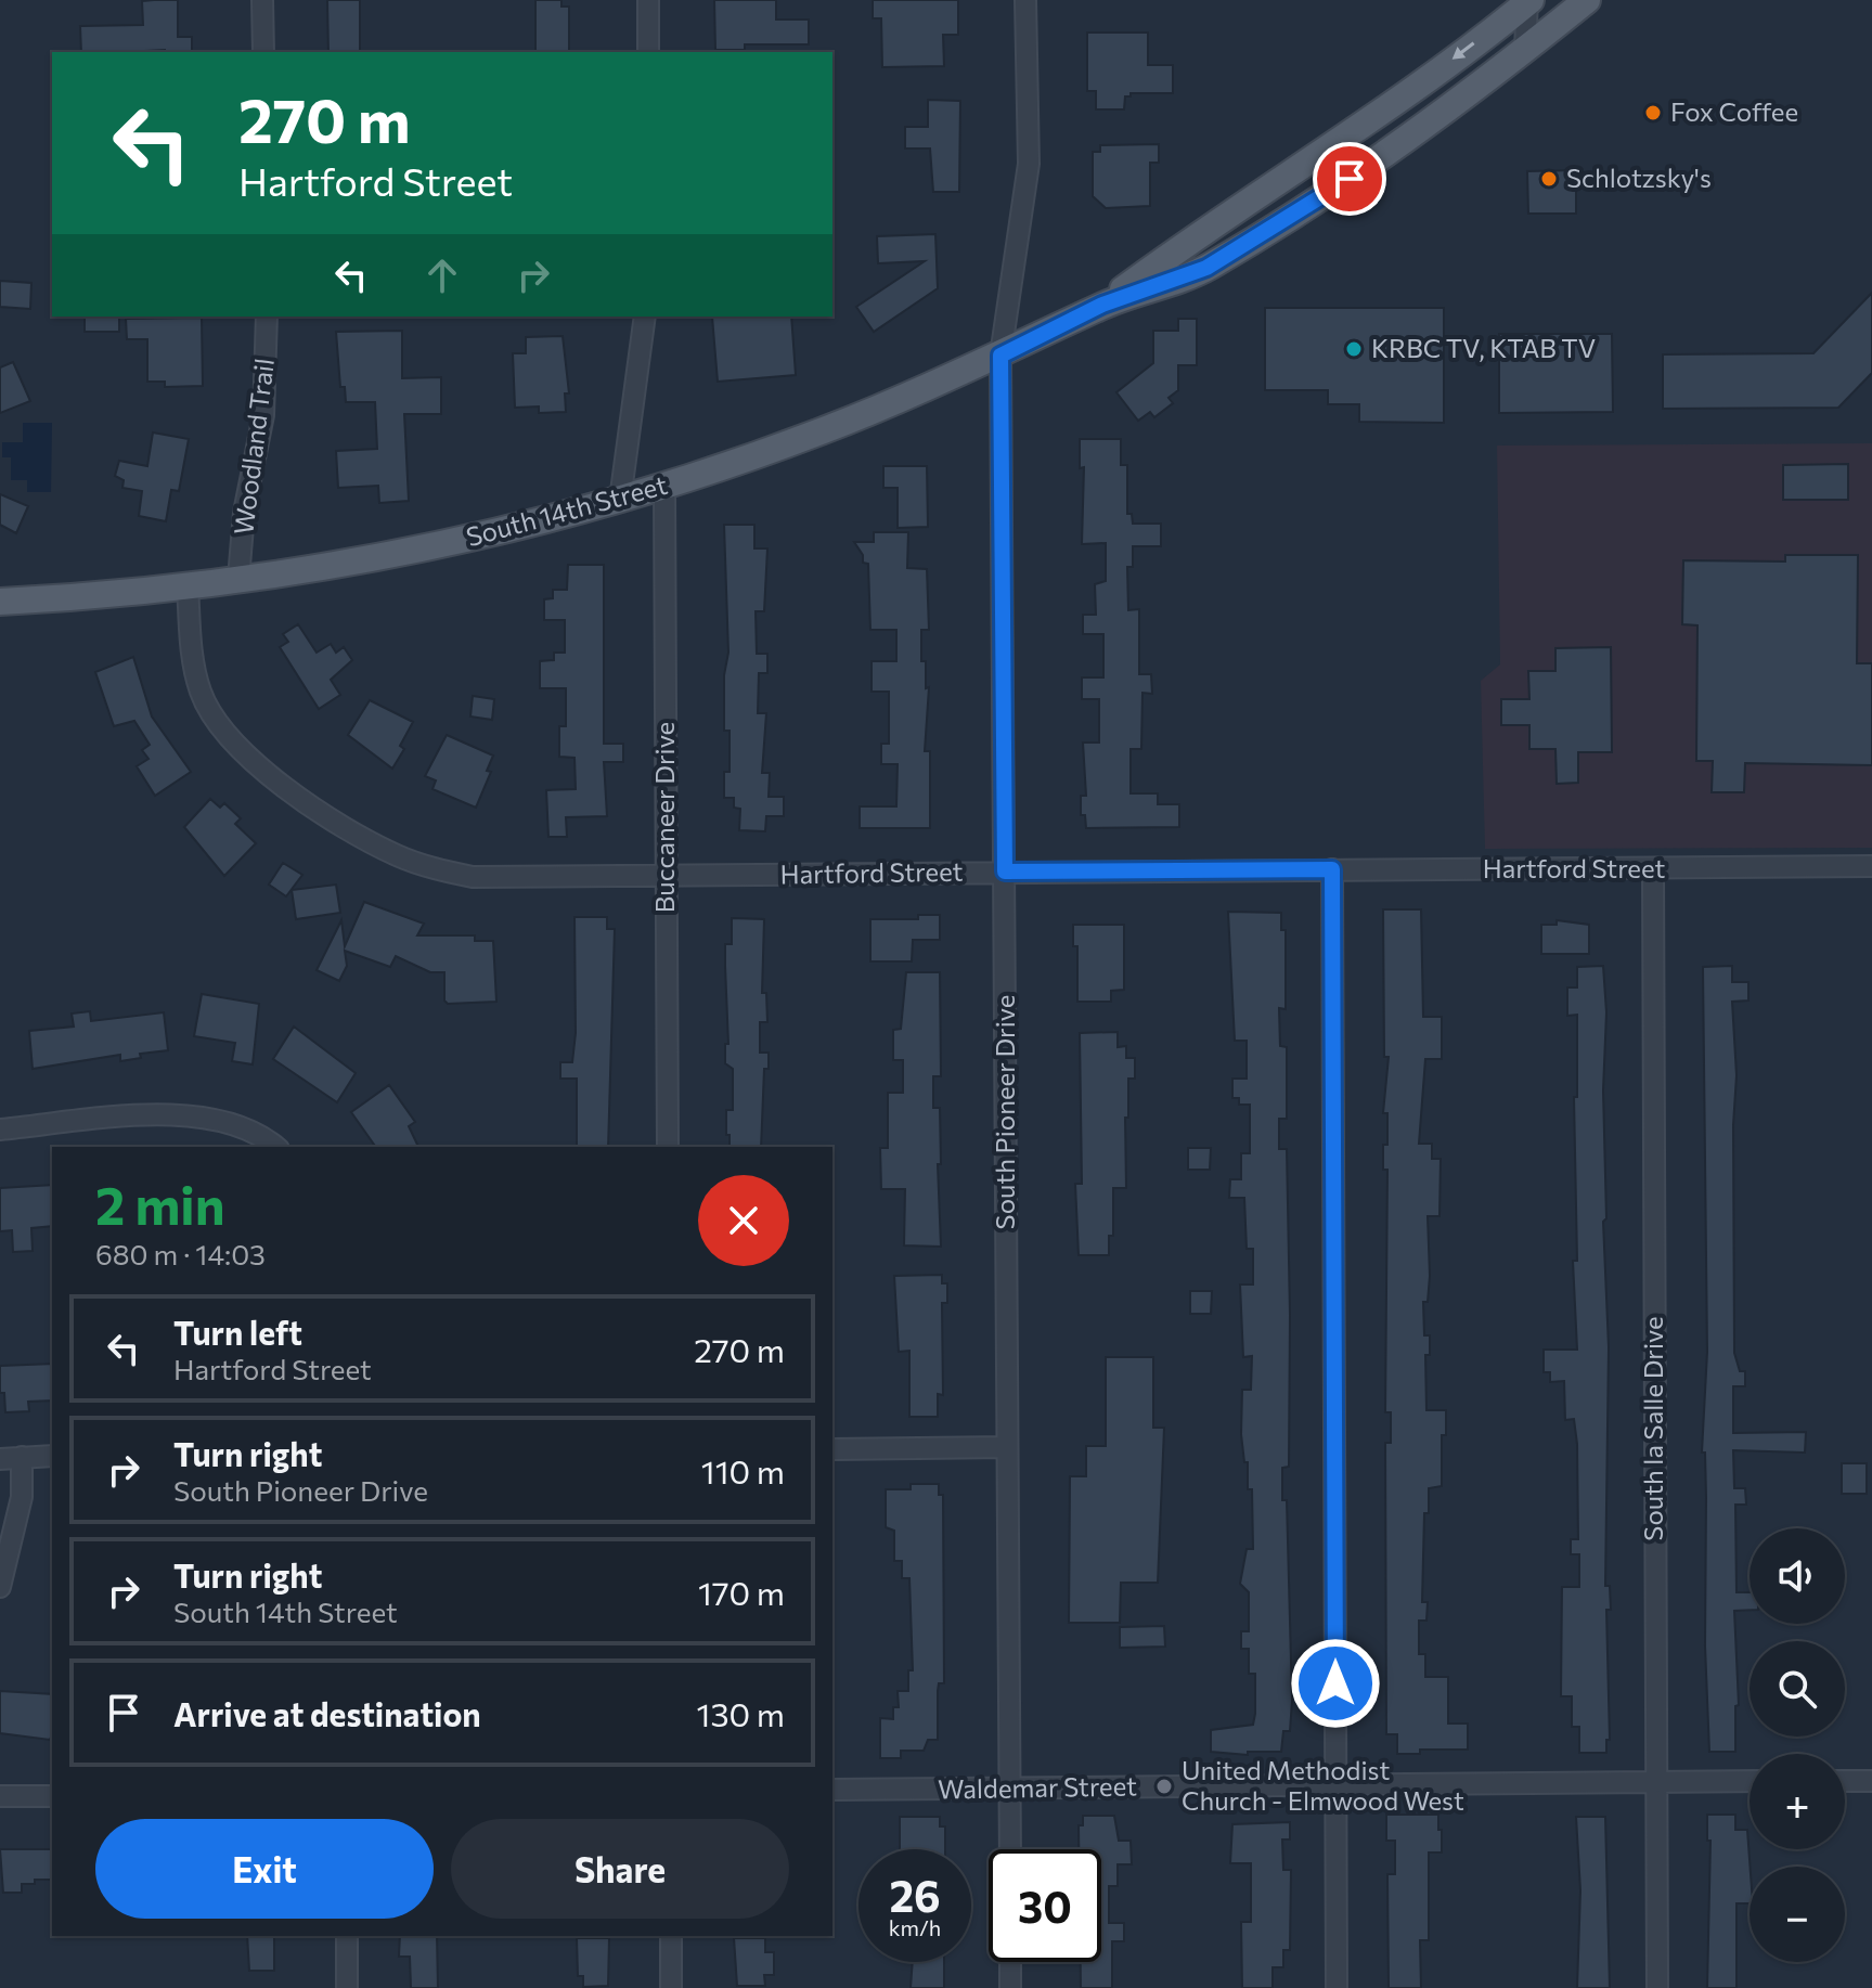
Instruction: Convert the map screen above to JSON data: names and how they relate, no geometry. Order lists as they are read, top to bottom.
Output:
{
  "streets": {
    "main road": ["South 14th Street"],
    "street": [
      "Woodland Trail",
      "Buccaneer Drive",
      "Hartford Street",
      "South Pioneer Drive",
      "South la Salle Drive",
      "Waldemar Street"
    ]
  },
  "crossings": [
    ["Woodland Trail", "South 14th Street"],
    ["South 14th Street", "Buccaneer Drive"],
    ["South 14th Street", "Hartford Street"],
    ["South 14th Street", "South Pioneer Drive"],
    ["Buccaneer Drive", "Hartford Street"],
    ["Hartford Street", "South Pioneer Drive"],
    ["Hartford Street", "South la Salle Drive"],
    ["South Pioneer Drive", "Waldemar Street"],
    ["South la Salle Drive", "Waldemar Street"]
  ],
  "places": [
    "Fox Coffee",
    "Schlotzsky's",
    "KRBC TV, KTAB TV",
    "United Methodist Church - Elmwood West"
  ],
  "page": {
    "turn": ["270 m", "Hartford Street"],
    "heading": ["2 min", "680 m · 14:03"],
    "list": [
      {
        "name": "Turn left",
        "note": "Hartford Street",
        "value": "270 m"
      },
      {
        "name": "Turn right",
        "note": "South Pioneer Drive",
        "value": "110 m"
      },
      {
        "name": "Turn right",
        "note": "South 14th Street",
        "value": "170 m"
      },
      {
        "name": "Arrive at destination",
        "value": "130 m"
      }
    ],
    "map_buttons": ["+", "−"],
    "buttons": ["Exit", "Share"],
    "speed": "26 km/h",
    "limit": "30"
  }
}
